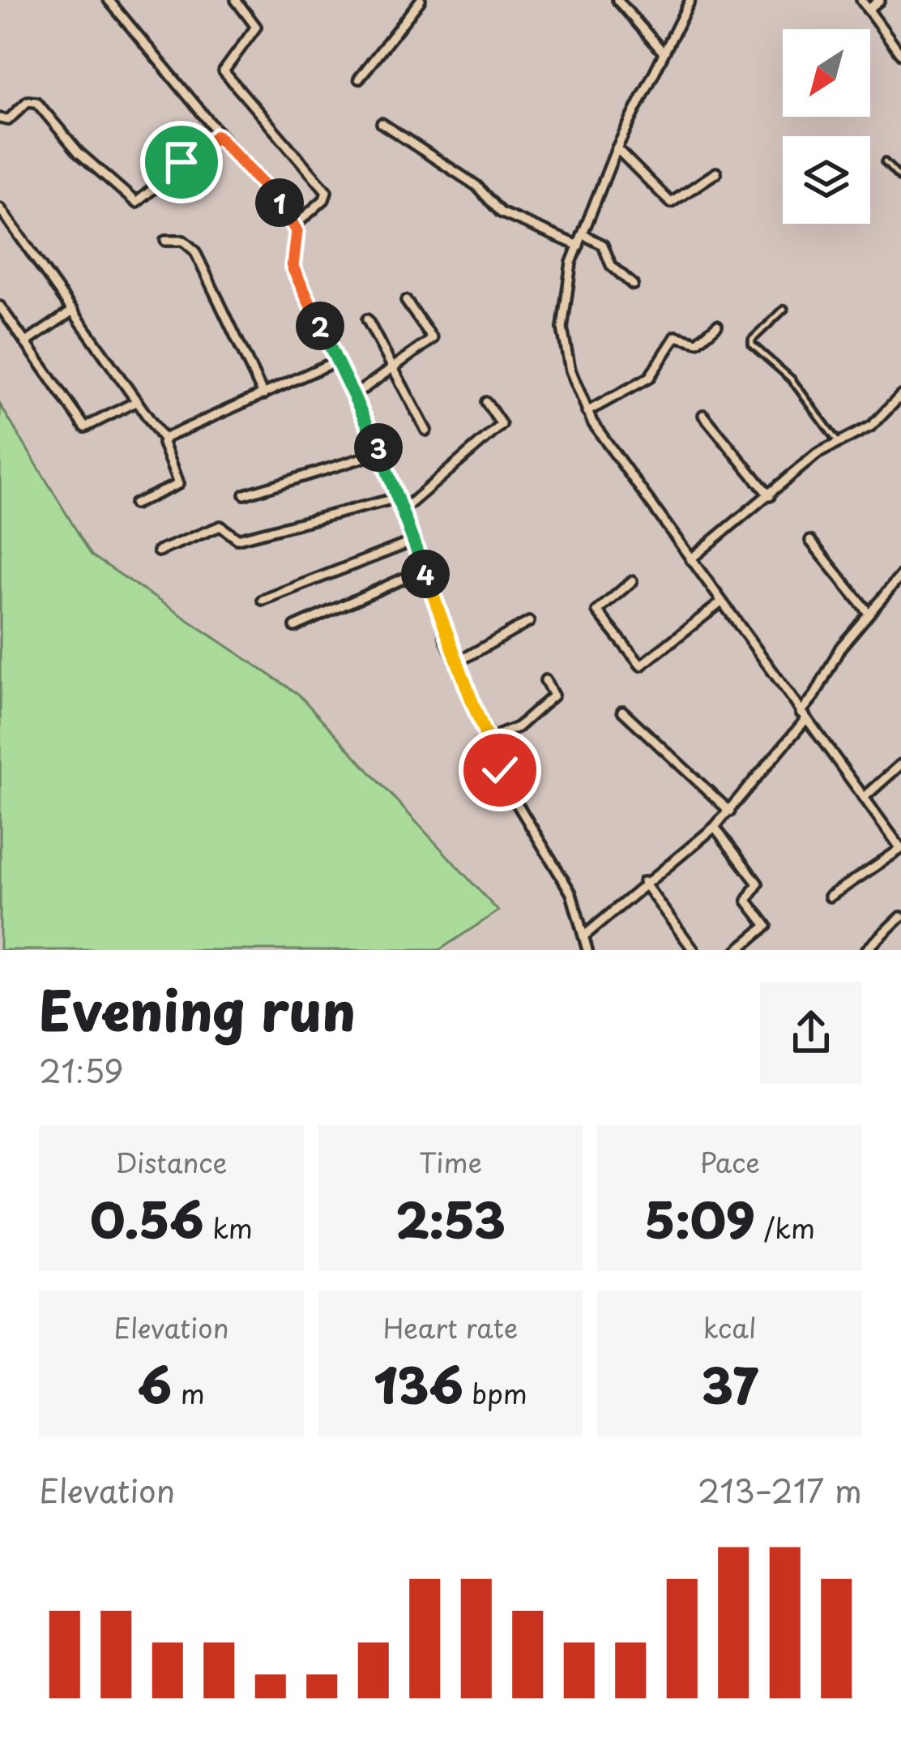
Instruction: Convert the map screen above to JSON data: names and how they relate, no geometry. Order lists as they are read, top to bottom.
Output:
{
  "north": "bottom left",
  "page": {
    "pins": [
      "1",
      "2",
      "3",
      "4"
    ],
    "heading": ["Evening run", "21:59"],
    "stats": [
      ["Distance", "0.56 km"],
      ["Time", "2:53"],
      ["Pace", "5:09 /km"],
      ["Elevation", "6 m"],
      ["Heart rate", "136 bpm"],
      ["kcal", "37"]
    ],
    "chart": ["Elevation", "213–217 m"]
  }
}
